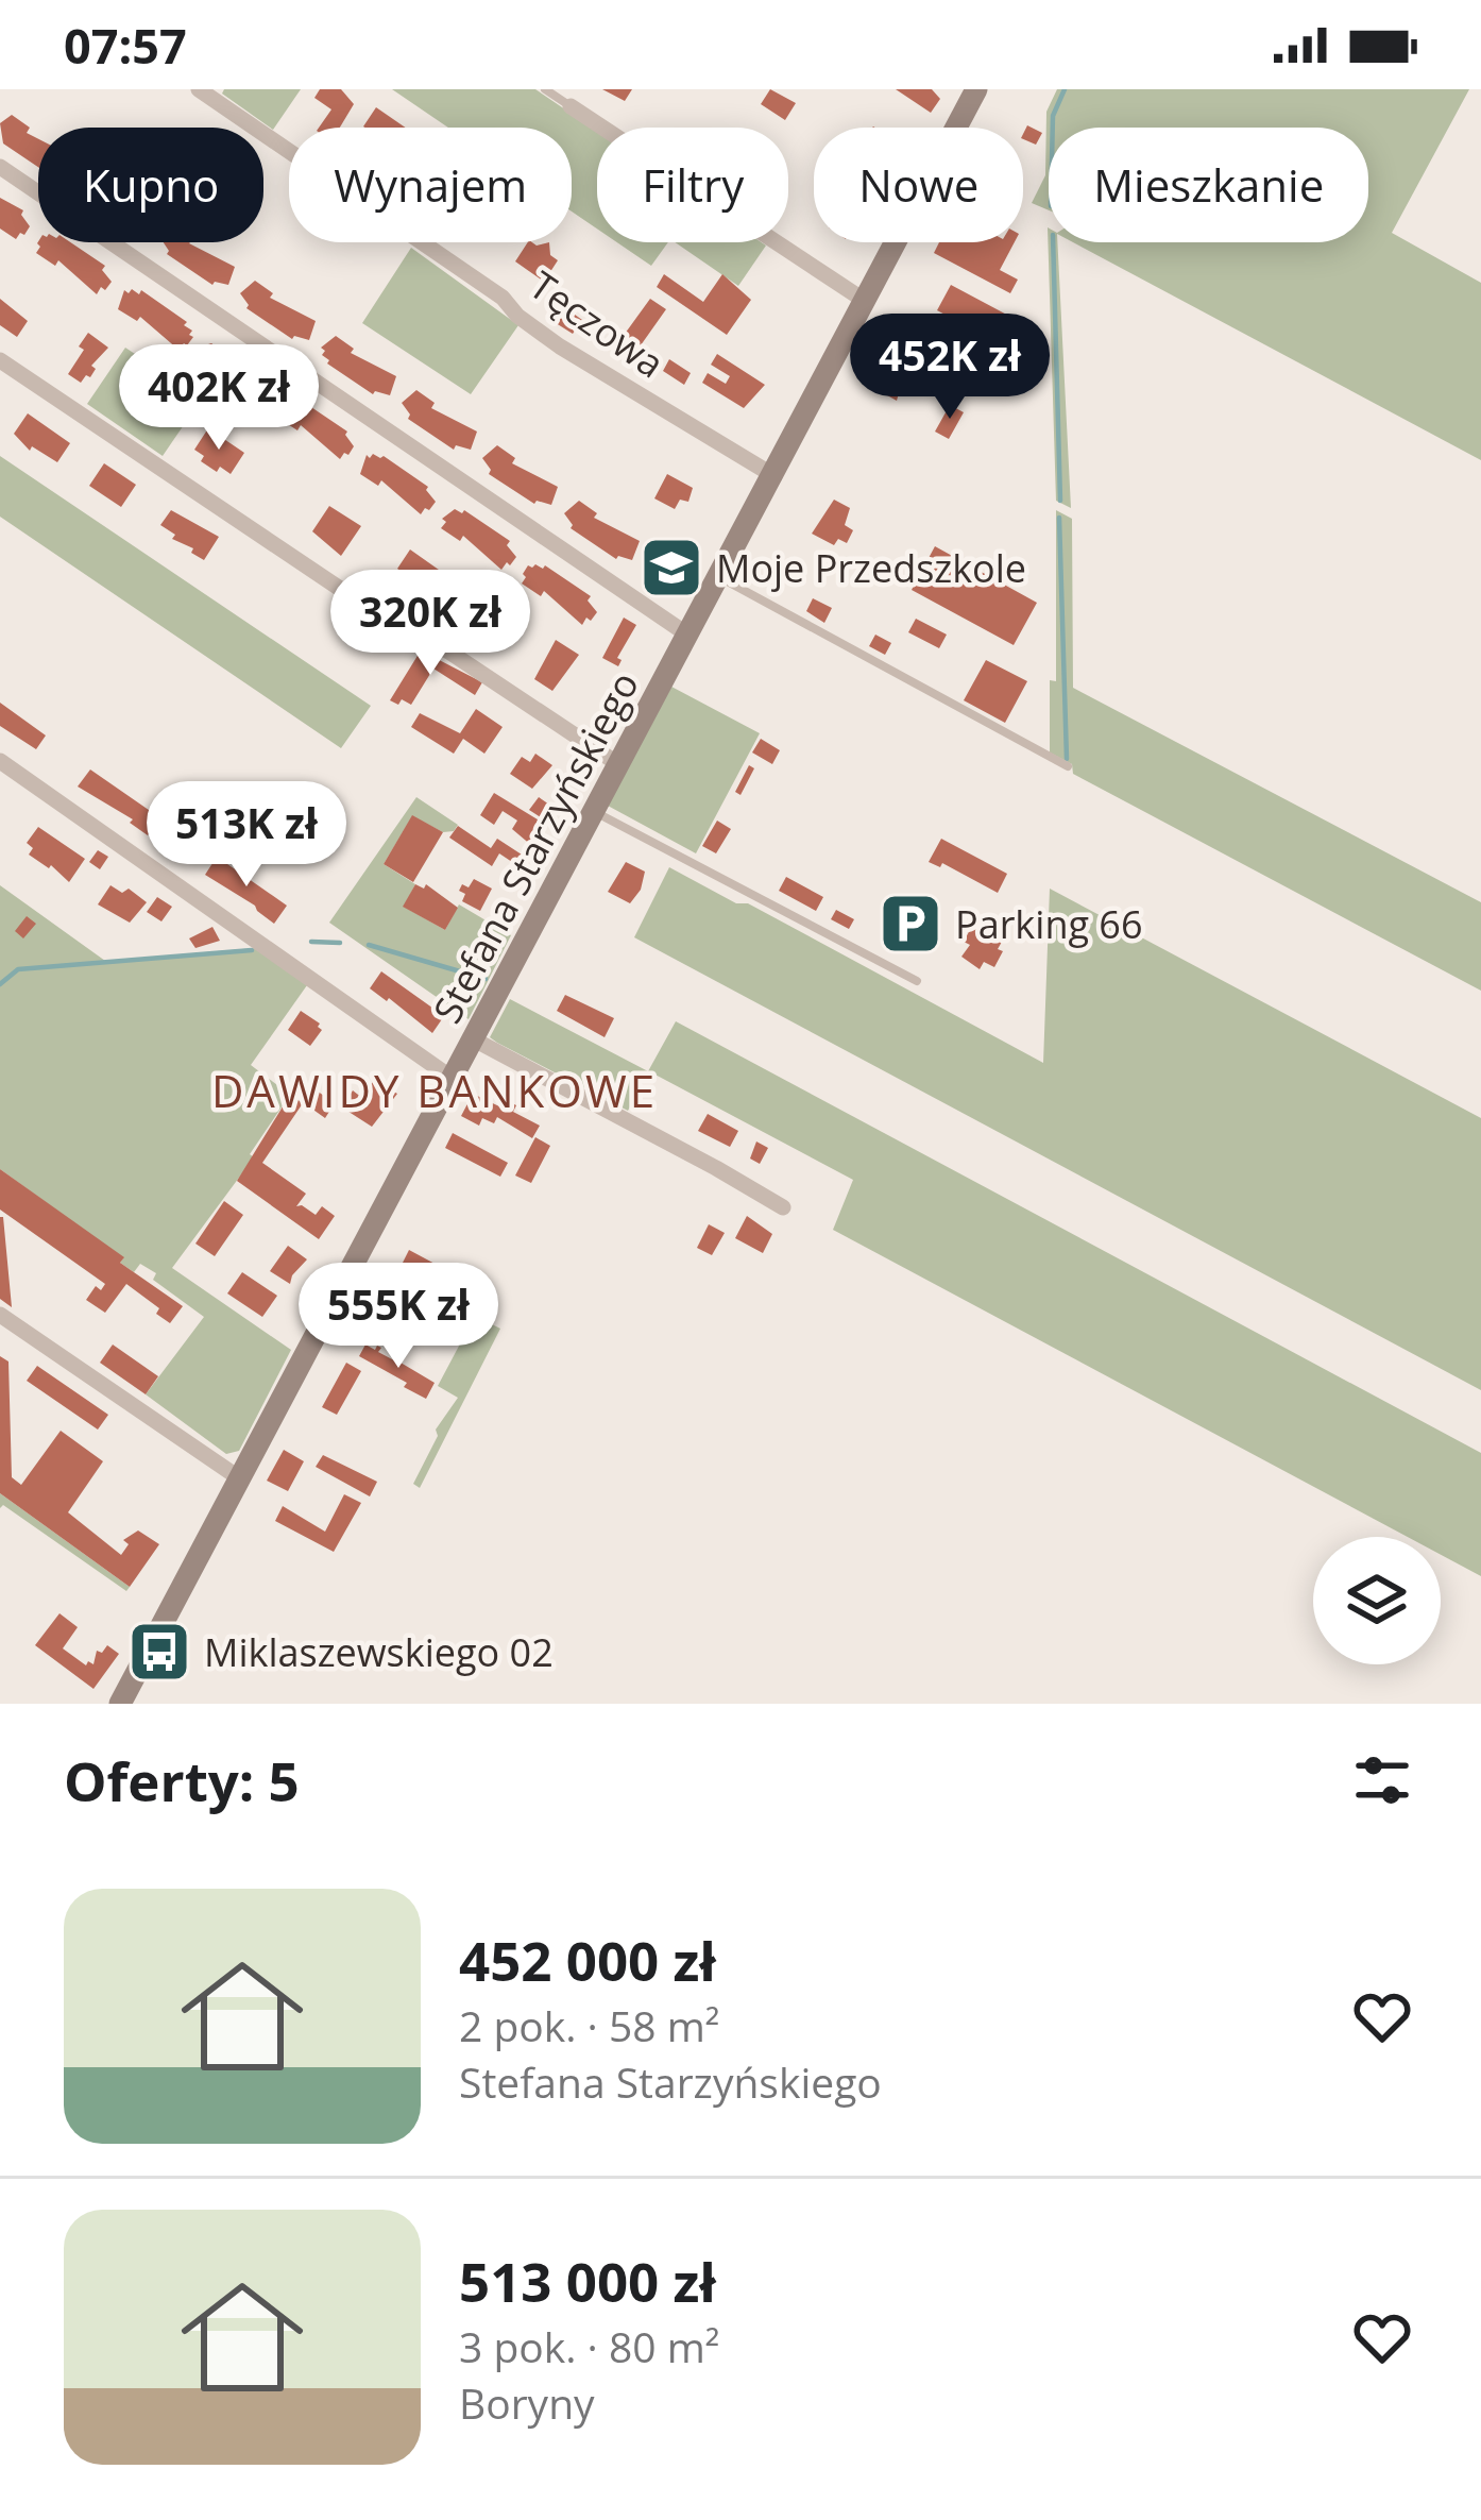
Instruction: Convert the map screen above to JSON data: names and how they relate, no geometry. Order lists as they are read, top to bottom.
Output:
{
  "streets": {
    "street": ["Tęczowa", "Stefana Starzyńskiego"]
  },
  "crossings": [
    ["Tęczowa", "Stefana Starzyńskiego"]
  ],
  "districts": ["DAWIDY BANKOWE"],
  "places": {
    "school or university": ["Moje Przedszkole"],
    "parking": ["Parking 66"],
    "bus stop": ["Miklaszewskiego 02"]
  },
  "page": {
    "status": "07:57",
    "chip": [
      "Kupno",
      "Wynajem",
      "Filtry",
      "Nowe",
      "Mieszkanie"
    ],
    "price": [
      "452K zł",
      "402K zł",
      "320K zł",
      "513K zł",
      "555K zł"
    ],
    "heading": "Oferty: 5",
    "list": [
      {
        "name": "452 000 zł",
        "note": "2 pok. · 58 m² · Stefana Starzyńskiego"
      },
      {
        "name": "513 000 zł",
        "note": "3 pok. · 80 m² · Boryny"
      }
    ]
  }
}
